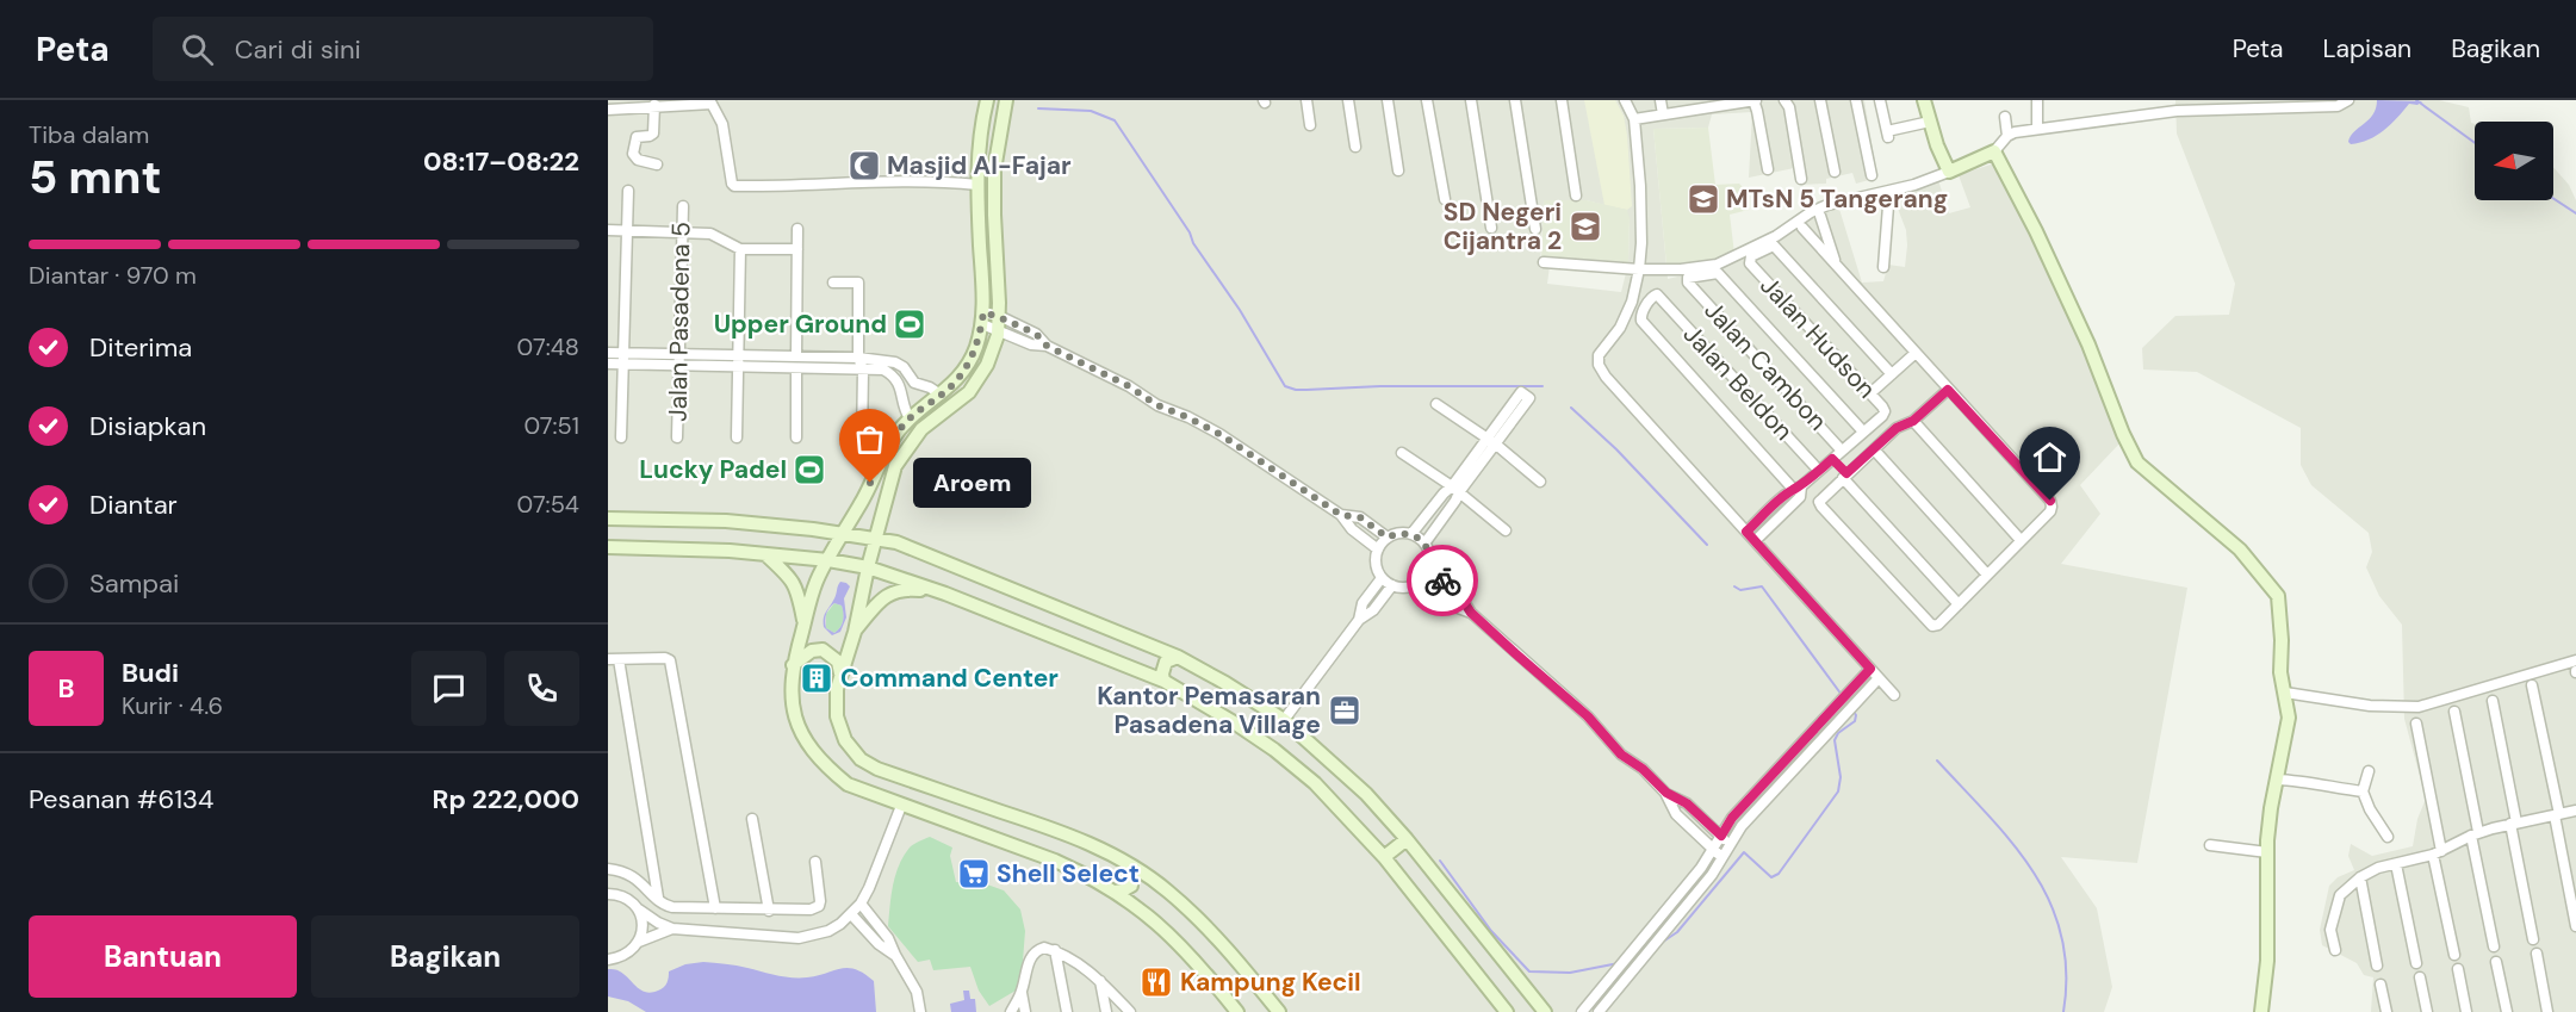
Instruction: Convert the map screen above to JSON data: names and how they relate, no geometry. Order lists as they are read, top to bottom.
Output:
{
  "streets": {
    "street": [
      "Jalan Pasadena 5",
      "Jalan Hudson",
      "Jalan Cambon",
      "Jalan Beldon"
    ]
  },
  "crossings": [
    ["Jalan Hudson", "Jalan Cambon"]
  ],
  "places": {
    "mosque": ["Masjid Al-Fajar"],
    "school or university": ["MTsN 5 Tangerang", "SD Negeri Cijantra 2"],
    "sports": ["Upper Ground", "Lucky Padel"],
    "other": ["Aroem"],
    "building": ["Command Center"],
    "office": ["Kantor Pemasaran Pasadena Village"],
    "supermarket": ["Shell Select"],
    "restaurant": ["Kampung Kecil"]
  },
  "north": "left",
  "page": {
    "header": "Peta",
    "search": "Cari di sini",
    "nav": ["Peta", "Lapisan", "Bagikan"],
    "heading": ["5 mnt", "Tiba dalam", "08:17–08:22"],
    "panel": [
      "Budi",
      "Kurir · 4.6",
      "Pesanan #6134",
      "Rp 222,000"
    ],
    "bar": "Diantar · 970 m",
    "list": [
      ["Diterima", "07:48"],
      ["Disiapkan", "07:51"],
      ["Diantar", "07:54"],
      "Sampai"
    ],
    "bubble": "Aroem",
    "round": "B",
    "buttons": ["Bantuan", "Bagikan"]
  }
}
